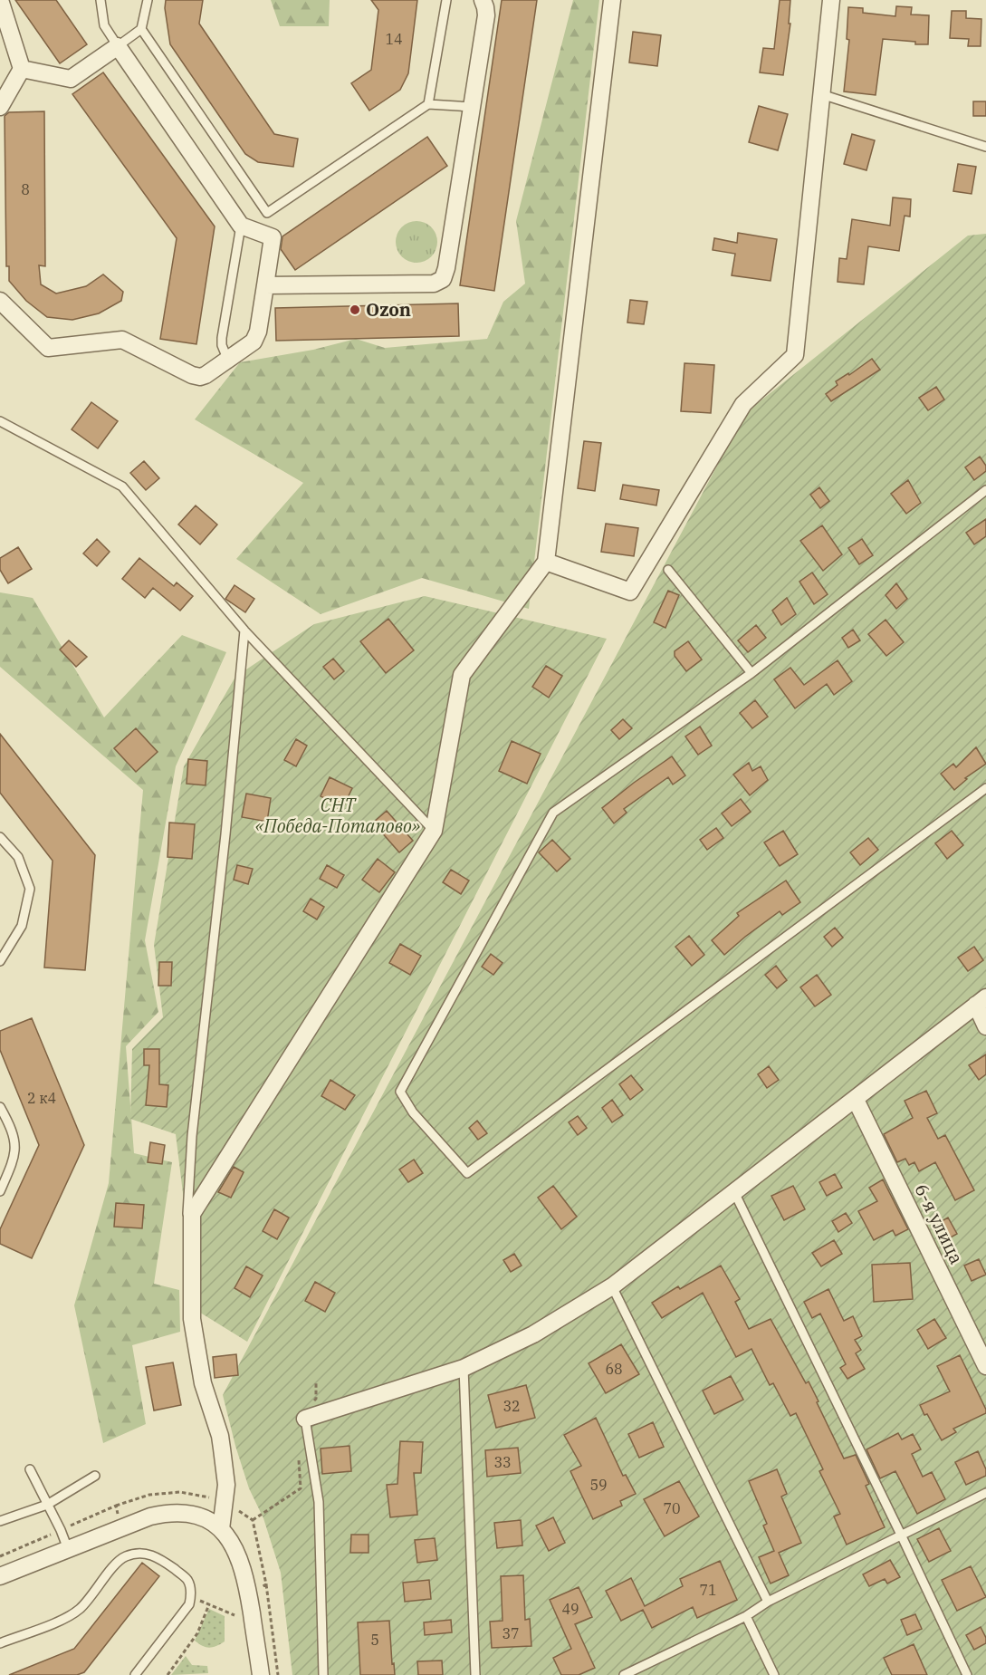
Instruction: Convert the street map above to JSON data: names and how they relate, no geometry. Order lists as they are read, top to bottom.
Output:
{
  "streets": {
    "street": ["6-я улица"]
  },
  "parks": ["СНТ «Победа-Потапово»"],
  "places": ["Ozon"],
  "house_numbers": [
    "14",
    "8",
    "2 к4",
    "68",
    "32",
    "33",
    "59",
    "70",
    "71",
    "49",
    "37",
    "5"
  ]
}
